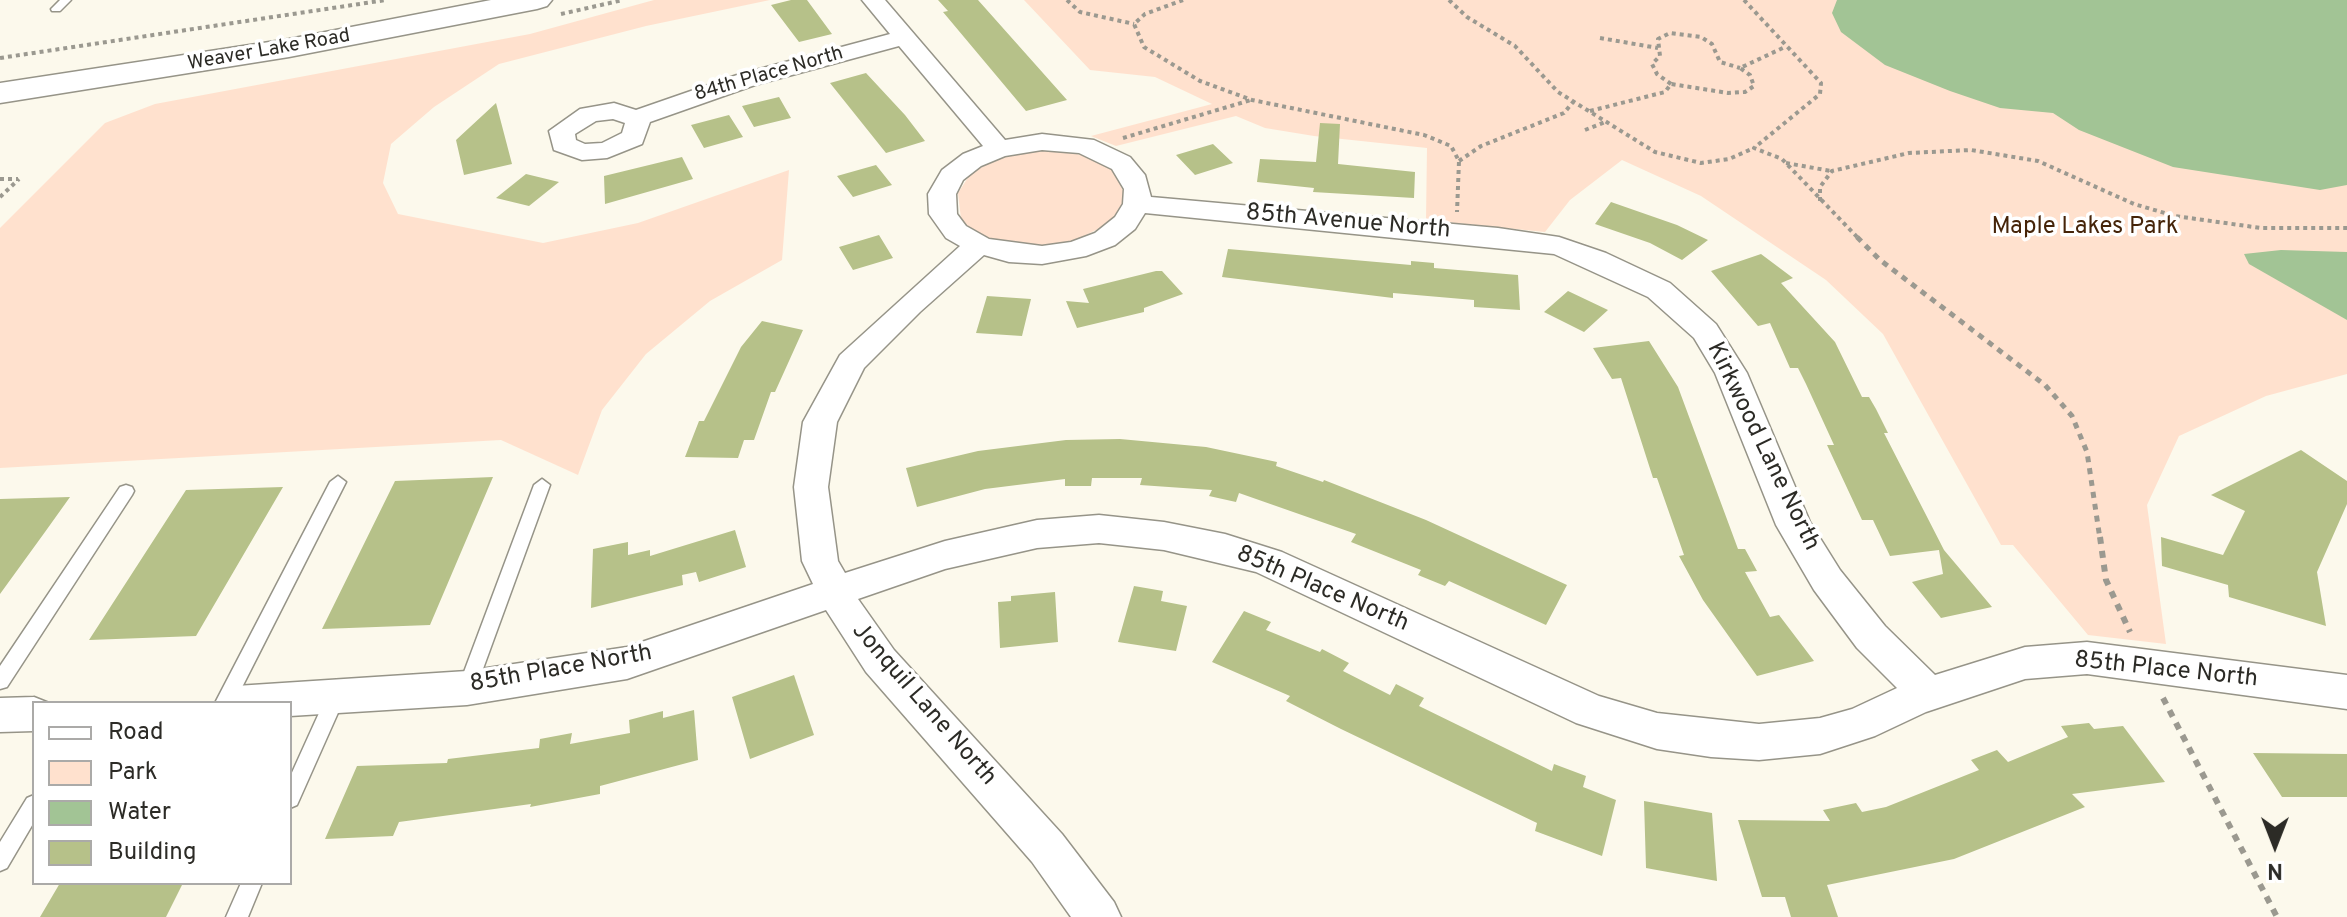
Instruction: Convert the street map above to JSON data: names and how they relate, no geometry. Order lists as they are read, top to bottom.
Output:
{
  "streets": {
    "main road": ["Weaver Lake Road"],
    "street": [
      "84th Place North",
      "85th Avenue North",
      "Kirkwood Lane North",
      "85th Place North",
      "Jonquil Lane North"
    ]
  },
  "crossings": [
    ["85th Avenue North", "Kirkwood Lane North"],
    ["85th Avenue North", "Jonquil Lane North"],
    ["Kirkwood Lane North", "85th Place North"],
    ["85th Place North", "Jonquil Lane North"]
  ],
  "parks": ["Maple Lakes Park"],
  "legend": [
    "Road",
    "Park",
    "Water",
    "Building"
  ],
  "north": "bottom"
}
